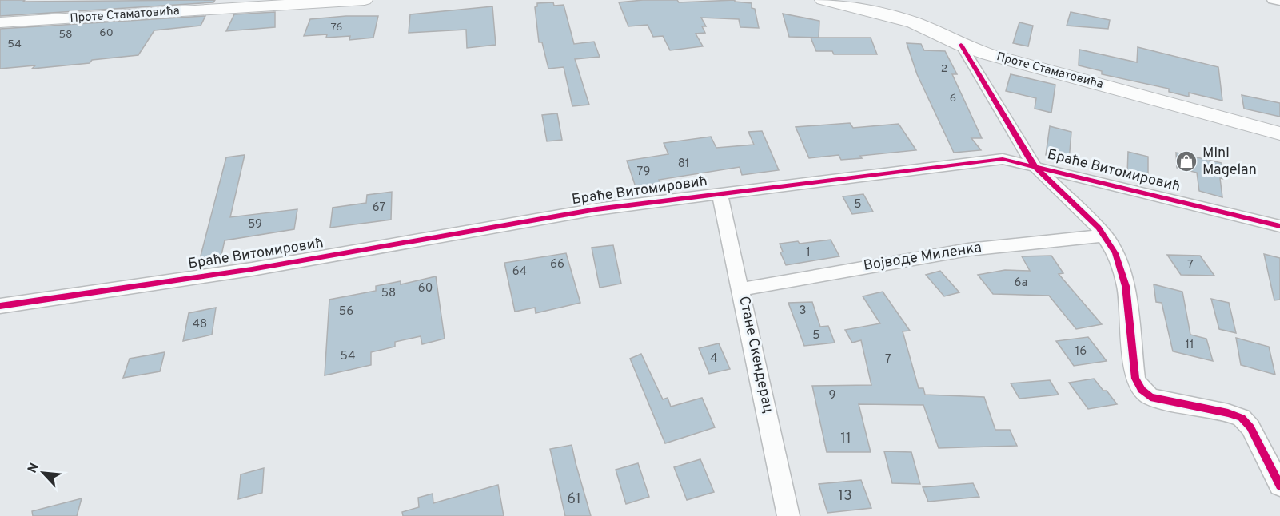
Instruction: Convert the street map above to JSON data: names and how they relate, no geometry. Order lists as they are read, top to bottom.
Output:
{
  "streets": {
    "street": [
      "Проте Стаматовића",
      "Браће Витомировић",
      "Војводе Миленка",
      "Стане Скендерац"
    ]
  },
  "crossings": [
    ["Браће Витомировић", "Стане Скендерац"],
    ["Војводе Миленка", "Стане Скендерац"]
  ],
  "places": {
    "shop": ["Mini Magelan"]
  },
  "house_numbers": [
    "76",
    "60",
    "58",
    "54",
    "2",
    "6",
    "81",
    "79",
    "5",
    "67",
    "59",
    "1",
    "66",
    "7",
    "64",
    "6a",
    "60",
    "58",
    "3",
    "56",
    "48",
    "5",
    "11",
    "16",
    "54",
    "4",
    "7",
    "9",
    "11",
    "13",
    "61"
  ],
  "north": "top left"
}
